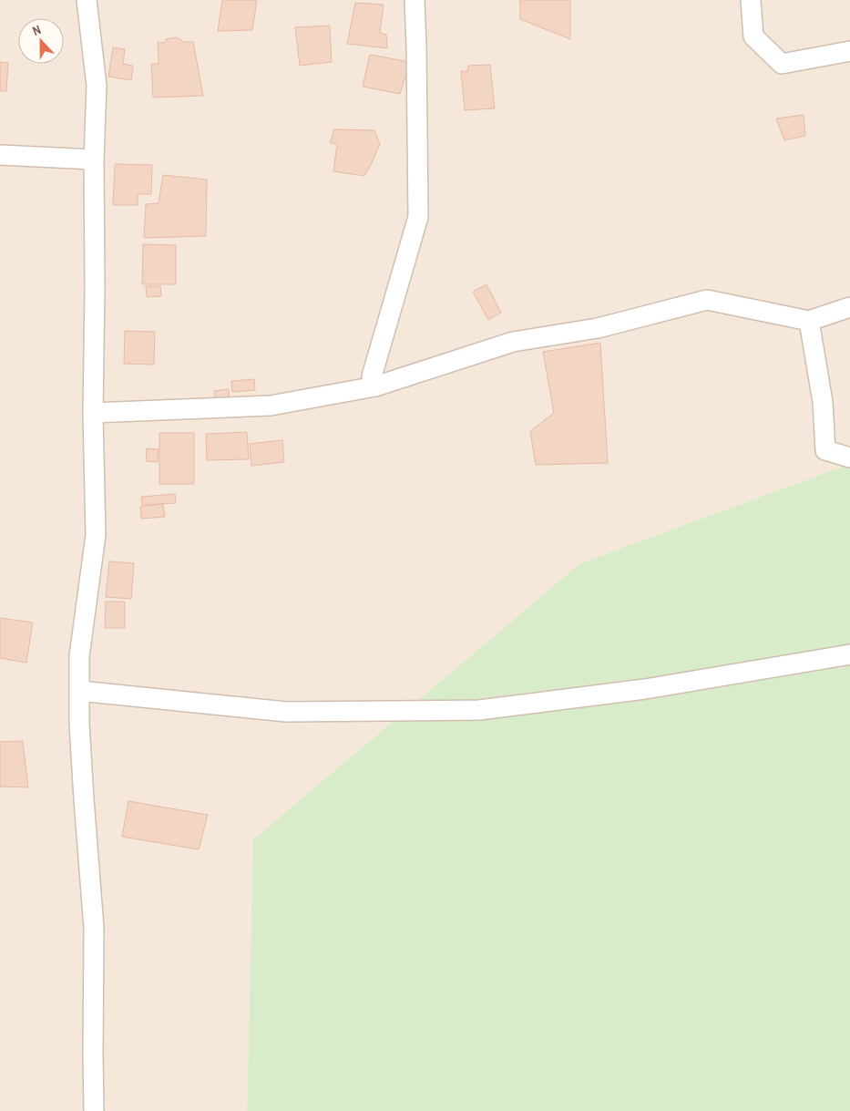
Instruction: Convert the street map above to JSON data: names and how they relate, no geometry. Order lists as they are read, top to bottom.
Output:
{
  "north": "top"
}
